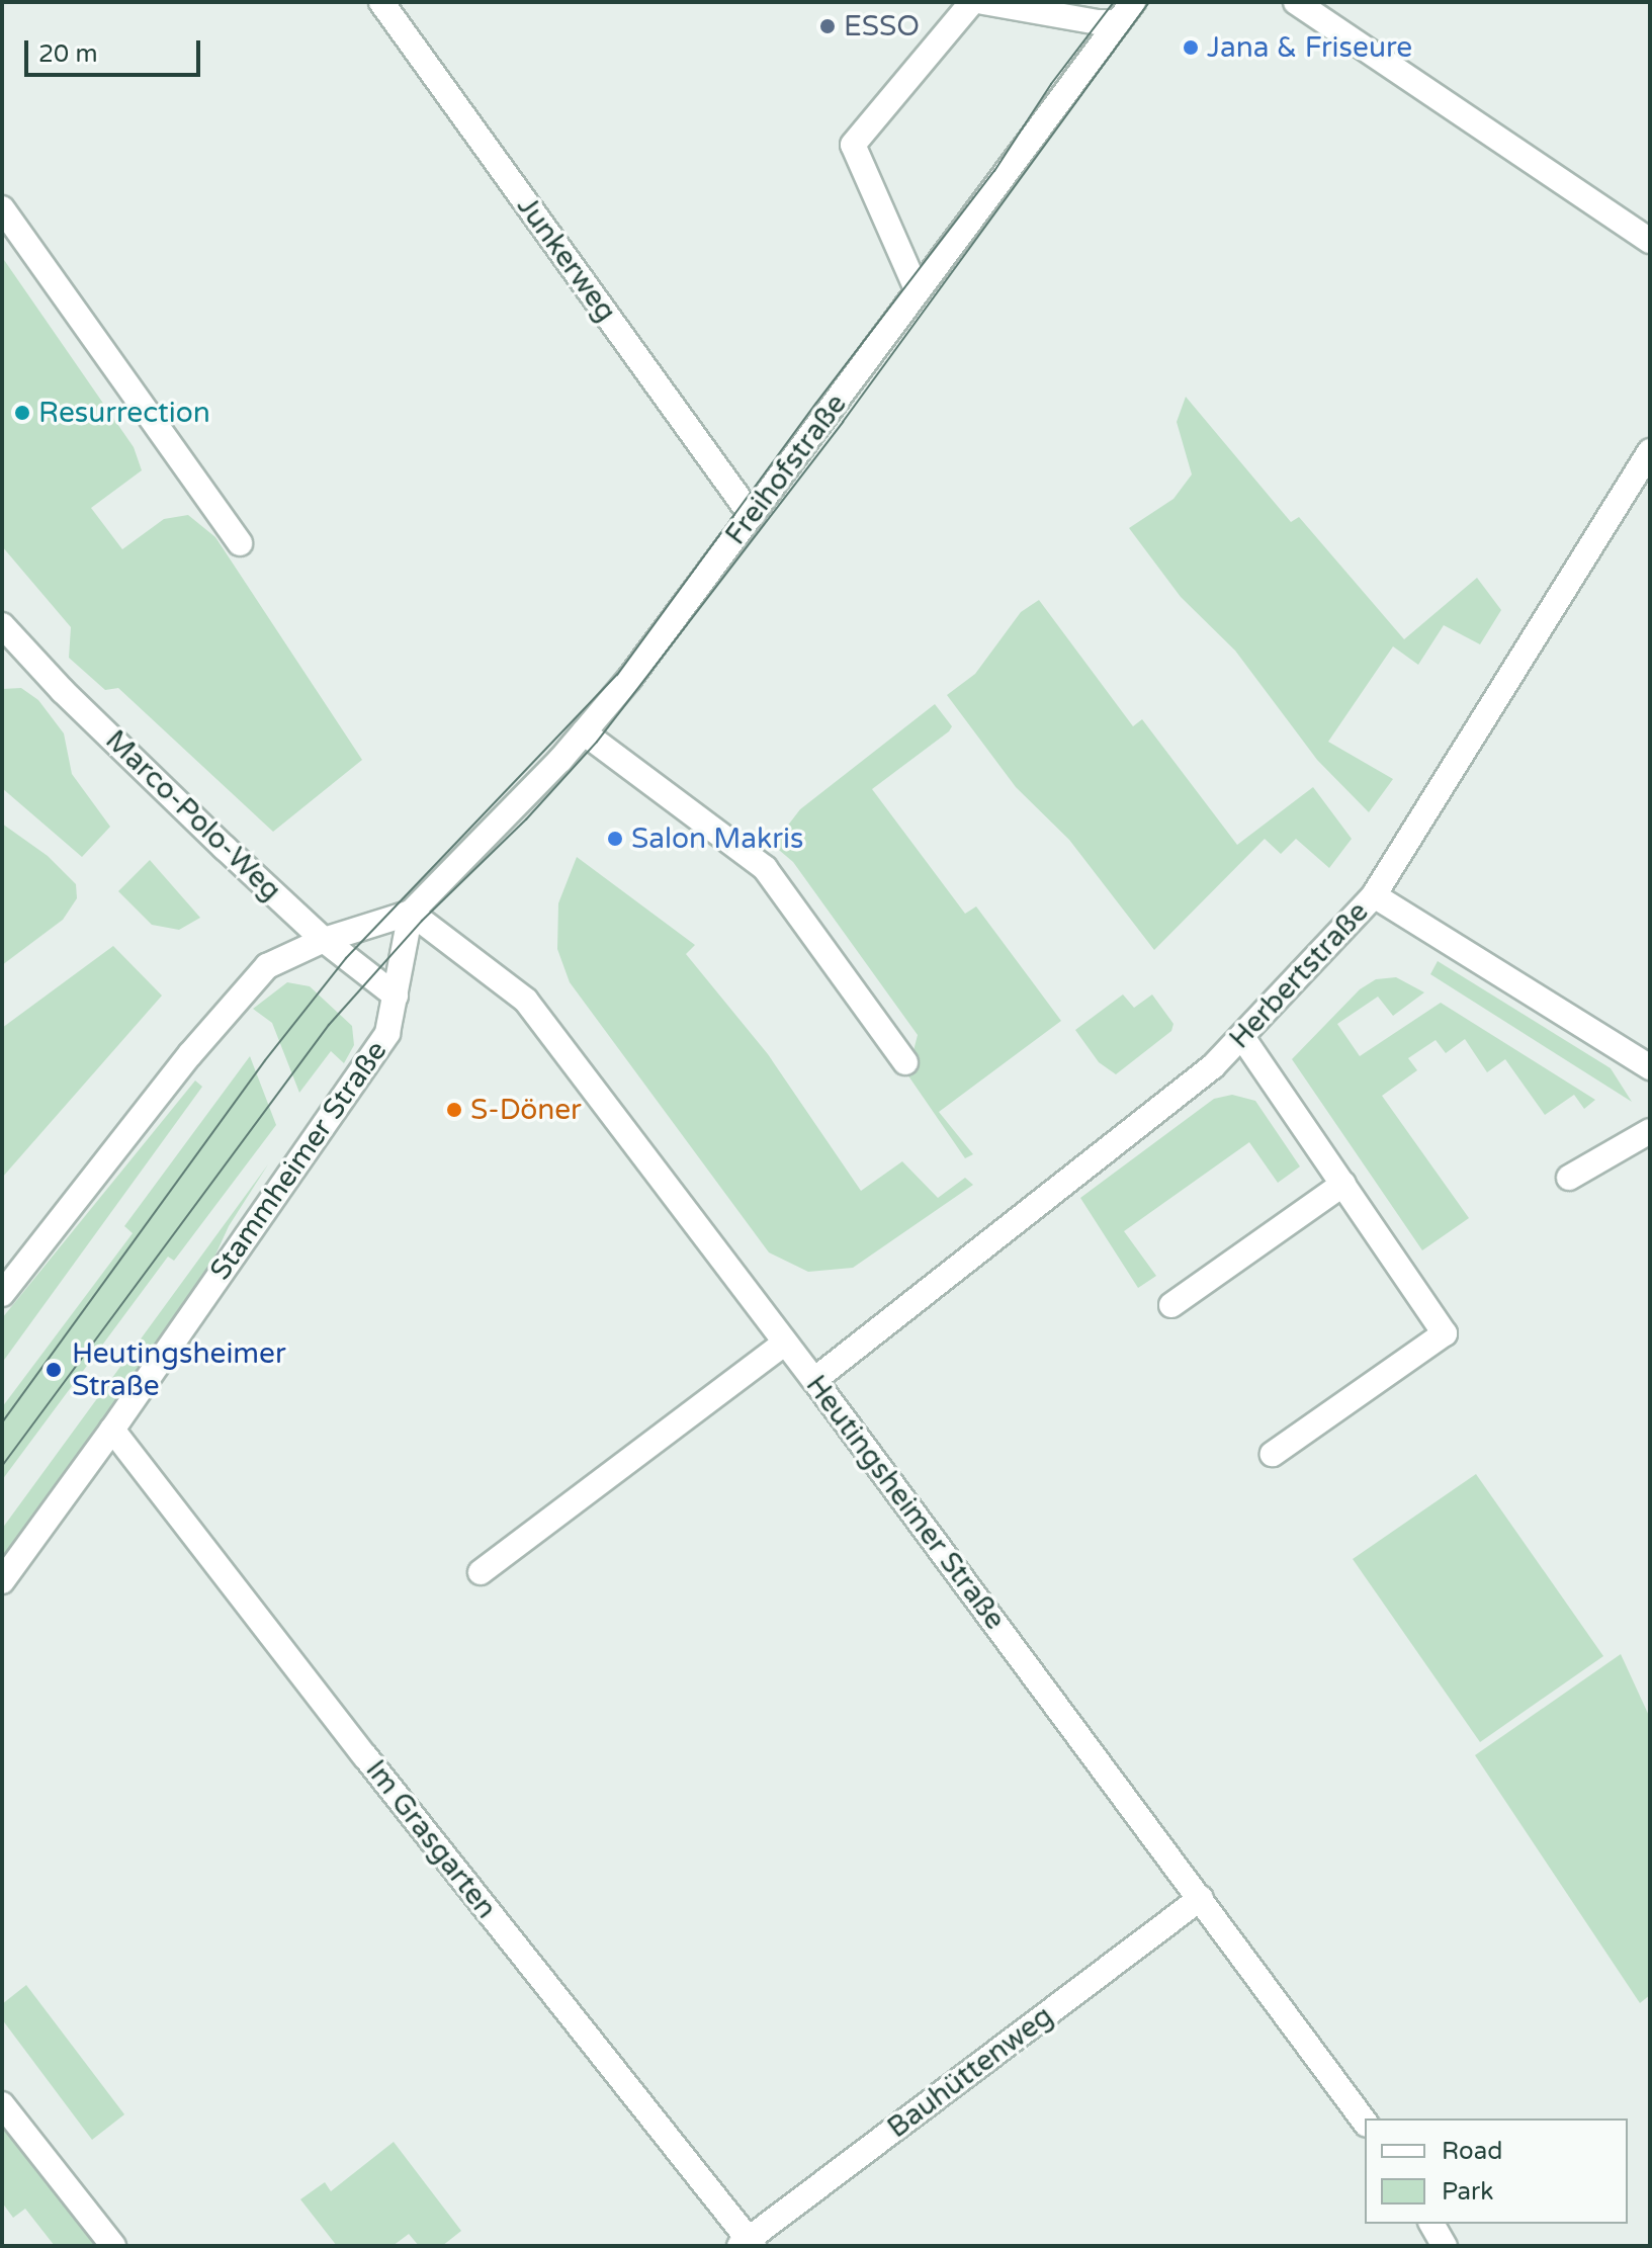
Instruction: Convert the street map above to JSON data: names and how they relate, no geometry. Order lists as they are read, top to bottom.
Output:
{
  "streets": {
    "street": [
      "Junkerweg",
      "Freihofstraße",
      "Marco-Polo-Weg",
      "Herbertstraße",
      "Stammheimer Straße",
      "Heutingsheimer Straße",
      "Im Grasgarten",
      "Bauhüttenweg"
    ]
  },
  "crossings": [
    ["Junkerweg", "Freihofstraße"],
    ["Freihofstraße", "Stammheimer Straße"],
    ["Freihofstraße", "Heutingsheimer Straße"],
    ["Marco-Polo-Weg", "Stammheimer Straße"],
    ["Herbertstraße", "Heutingsheimer Straße"],
    ["Stammheimer Straße", "Heutingsheimer Straße"],
    ["Stammheimer Straße", "Im Grasgarten"],
    ["Heutingsheimer Straße", "Bauhüttenweg"],
    ["Im Grasgarten", "Bauhüttenweg"]
  ],
  "places": [
    "ESSO",
    "Jana & Friseure",
    "Resurrection",
    "Salon Makris",
    "S-Döner",
    "Heutingsheimer Straße"
  ],
  "legend": ["Road", "Park"],
  "scale_bar": "20 m"
}
